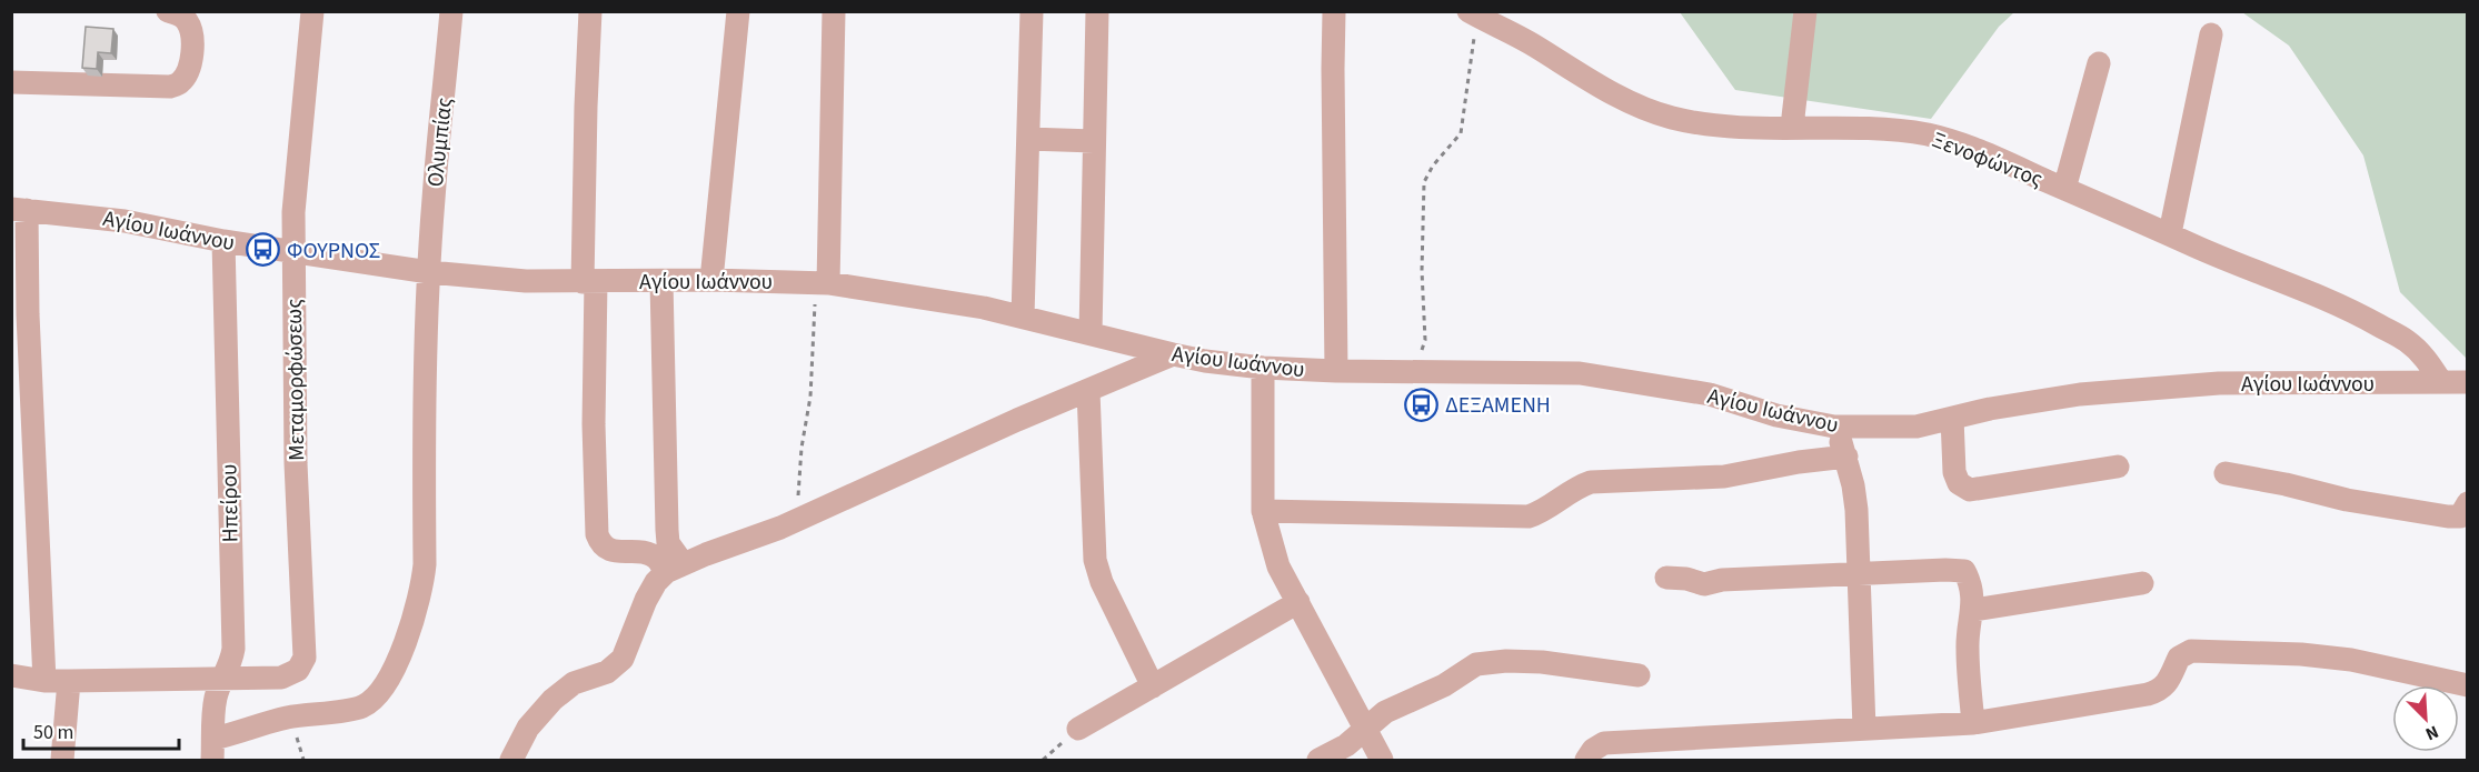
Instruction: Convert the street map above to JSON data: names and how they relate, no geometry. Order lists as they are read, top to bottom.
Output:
{
  "streets": {
    "street": [
      "Ολυμπίας",
      "Ξενοφώντος",
      "Αγίου Ιωάννου",
      "Μεταμορφώσεως",
      "Ηπείρου"
    ]
  },
  "crossings": [
    ["Ολυμπίας", "Αγίου Ιωάννου"],
    ["Ολυμπίας", "Ηπείρου"],
    ["Ξενοφώντος", "Αγίου Ιωάννου"],
    ["Αγίου Ιωάννου", "Μεταμορφώσεως"],
    ["Αγίου Ιωάννου", "Ηπείρου"],
    ["Μεταμορφώσεως", "Ηπείρου"]
  ],
  "places": {
    "bus stop": ["ΦΟΥΡΝΟΣ", "ΔΕΞΑΜΕΝΗ"]
  },
  "scale_bar": "50 m",
  "north": "bottom right"
}
